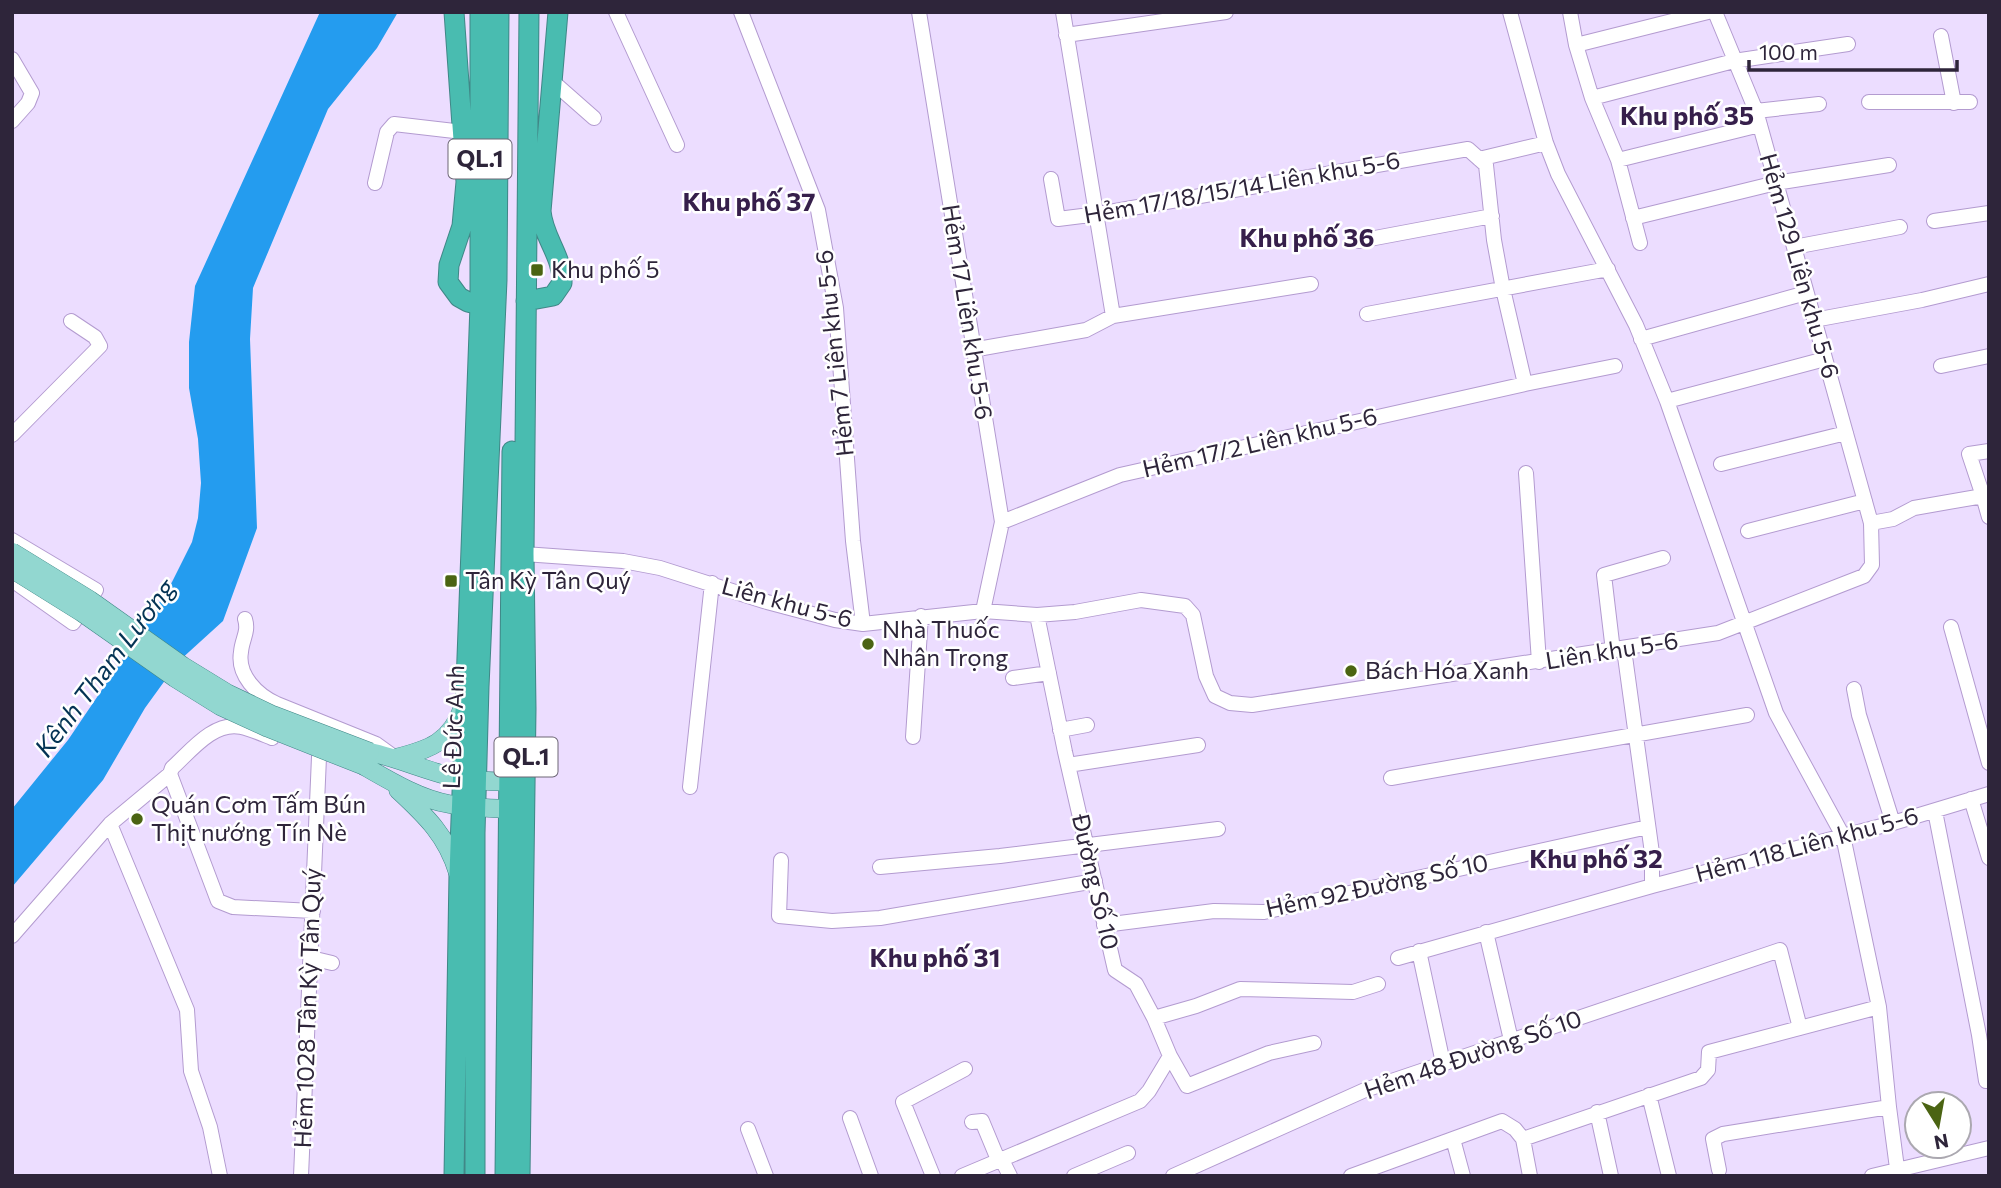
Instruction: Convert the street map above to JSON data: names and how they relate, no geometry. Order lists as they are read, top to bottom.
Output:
{
  "streets": {
    "highway": ["QL.1", "Lê Đức Anh"],
    "street": [
      "Hẻm 17/18/15/14 Liên khu 5-6",
      "Hẻm 129 Liên khu 5-6",
      "Hẻm 17 Liên khu 5-6",
      "Hẻm 7 Liên khu 5-6",
      "Hẻm 17/2 Liên khu 5-6",
      "Liên khu 5-6",
      "Hẻm 118 Liên khu 5-6",
      "Đường Số 10",
      "Hẻm 92 Đường Số 10",
      "Hẻm 1028 Tân Kỳ Tân Quý",
      "Hẻm 48 Đường Số 10"
    ]
  },
  "crossings": [
    ["QL.1", "Liên khu 5-6"],
    ["QL.1", "Lê Đức Anh"],
    ["Hẻm 129 Liên khu 5-6", "Liên khu 5-6"],
    ["Hẻm 17 Liên khu 5-6", "Hẻm 17/2 Liên khu 5-6"],
    ["Hẻm 17 Liên khu 5-6", "Liên khu 5-6"],
    ["Hẻm 7 Liên khu 5-6", "Liên khu 5-6"],
    ["Liên khu 5-6", "Đường Số 10"],
    ["Đường Số 10", "Hẻm 92 Đường Số 10"]
  ],
  "districts": [
    "Khu phố 35",
    "Khu phố 37",
    "Khu phố 36",
    "Khu phố 32",
    "Khu phố 31"
  ],
  "water": ["Kênh Tham Lương"],
  "places": {
    "transit": ["Khu phố 5", "Tân Kỳ Tân Quý"],
    "other": ["Nhà Thuốc Nhân Trọng", "Bách Hóa Xanh", "Quán Cơm Tấm Bún Thịt nướng Tín Nè"]
  },
  "scale_bar": "100 m",
  "north": "bottom"
}
